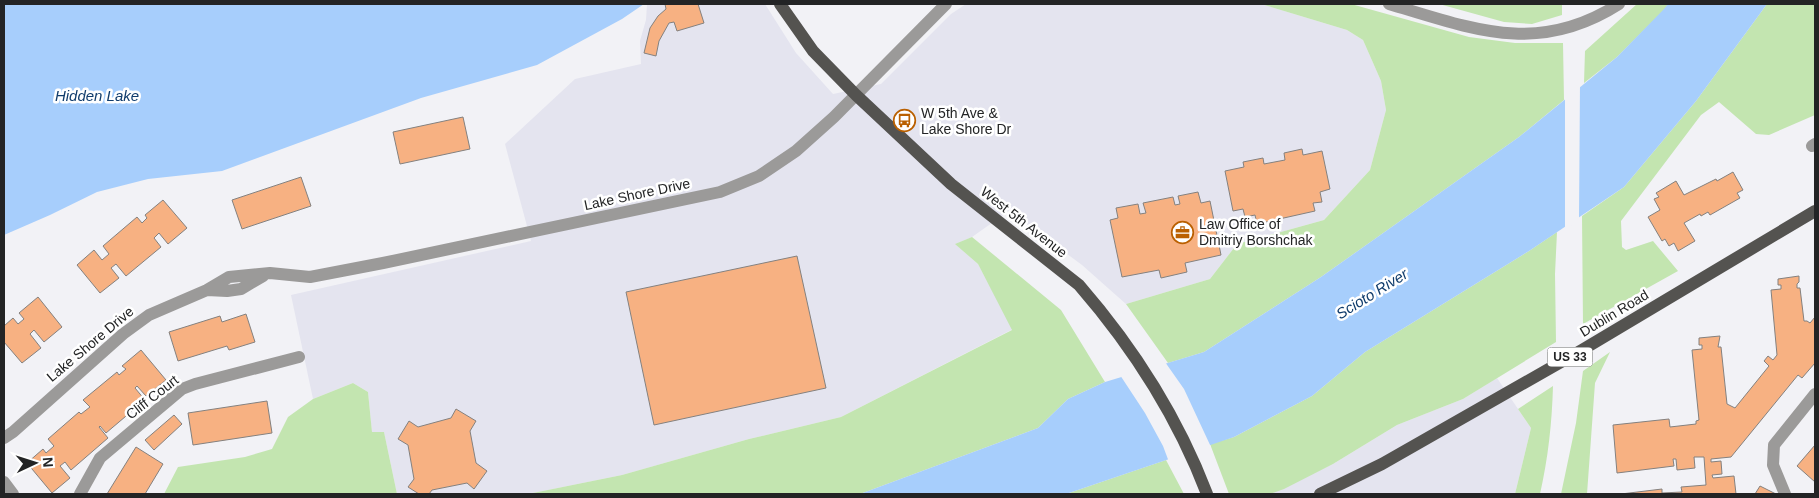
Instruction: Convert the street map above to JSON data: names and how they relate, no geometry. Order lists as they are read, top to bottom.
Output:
{
  "streets": {
    "main road": ["West 5th Avenue", "Dublin Road", "US 33"],
    "street": ["Lake Shore Drive", "Cliff Court"]
  },
  "crossings": [
    ["Lake Shore Drive", "West 5th Avenue"]
  ],
  "water": ["Hidden Lake", "Scioto River"],
  "places": {
    "bus stop": ["W 5th Ave & Lake Shore Dr"],
    "office": ["Law Office of Dmitriy Borshchak"]
  },
  "north": "right"
}
